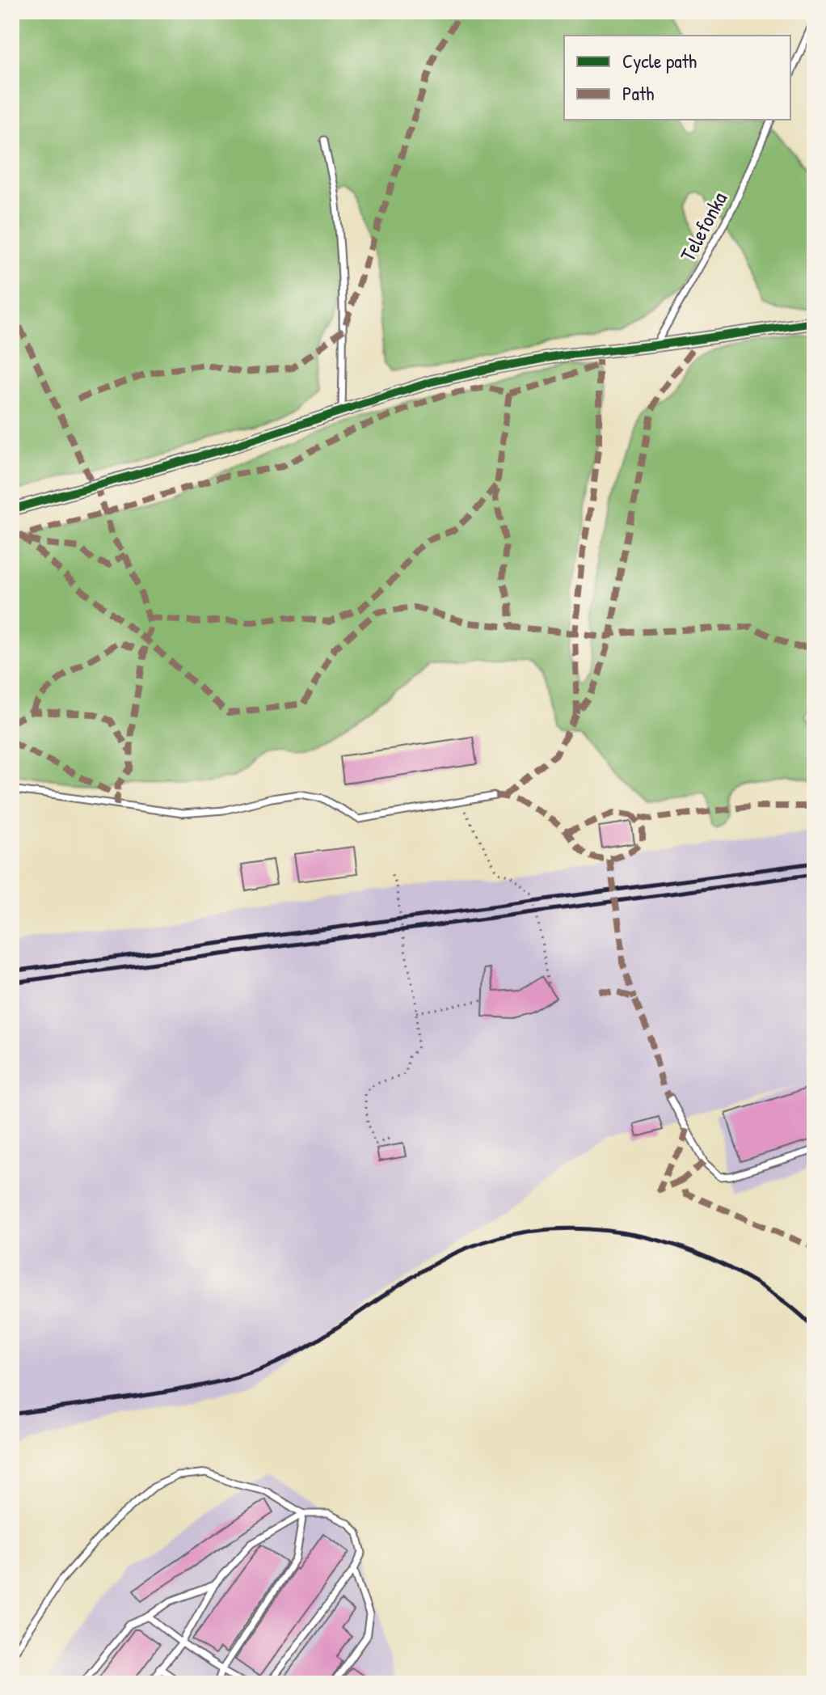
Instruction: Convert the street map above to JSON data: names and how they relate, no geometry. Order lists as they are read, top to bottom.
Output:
{
  "streets": {
    "lane": ["Telefonka"]
  },
  "legend": ["Cycle path", "Path"]
}
